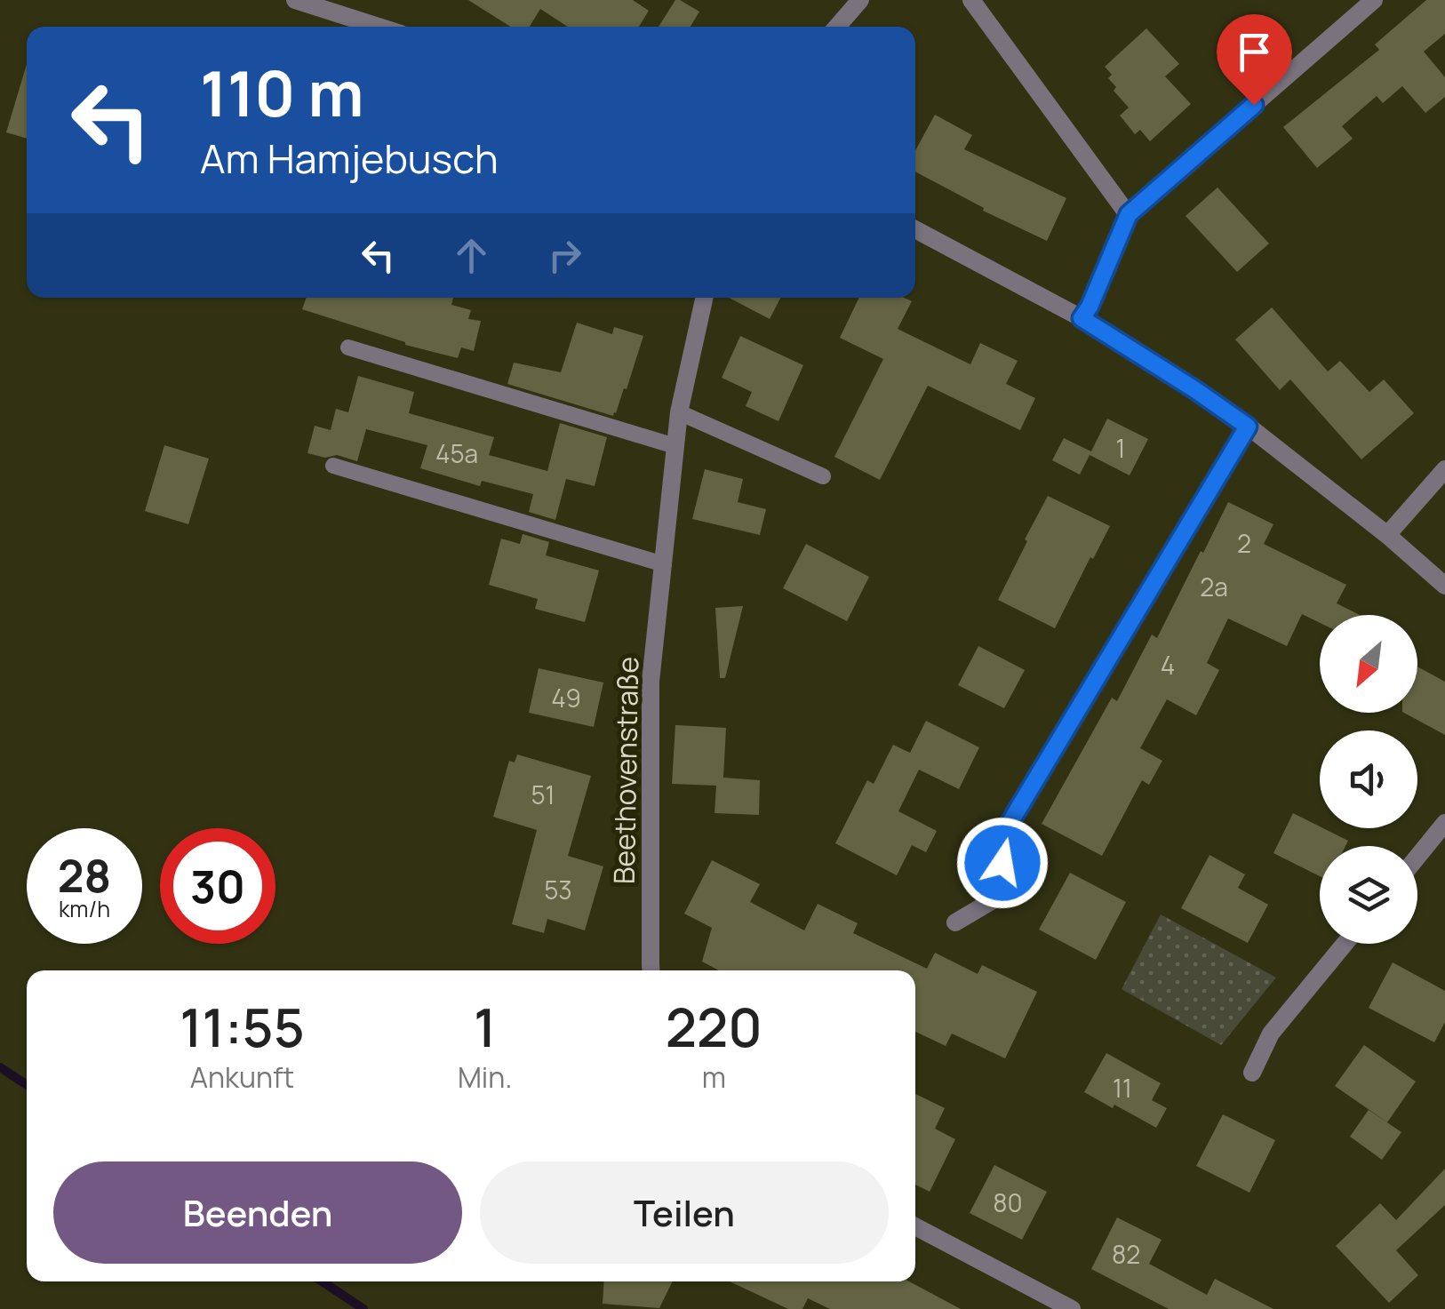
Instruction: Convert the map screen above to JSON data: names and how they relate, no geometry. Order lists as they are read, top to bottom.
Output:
{
  "streets": {
    "street": ["Beethovenstraße"]
  },
  "house_numbers": [
    "1",
    "45a",
    "2",
    "2a",
    "4",
    "49",
    "51",
    "53",
    "11",
    "80",
    "82"
  ],
  "north": "bottom left",
  "page": {
    "turn": ["110 m", "Am Hamjebusch"],
    "speed": "28 km/h",
    "limit": "30",
    "eta": [
      "11:55",
      "Ankunft",
      "1",
      "Min.",
      "220",
      "m"
    ],
    "buttons": ["Beenden", "Teilen"]
  }
}
